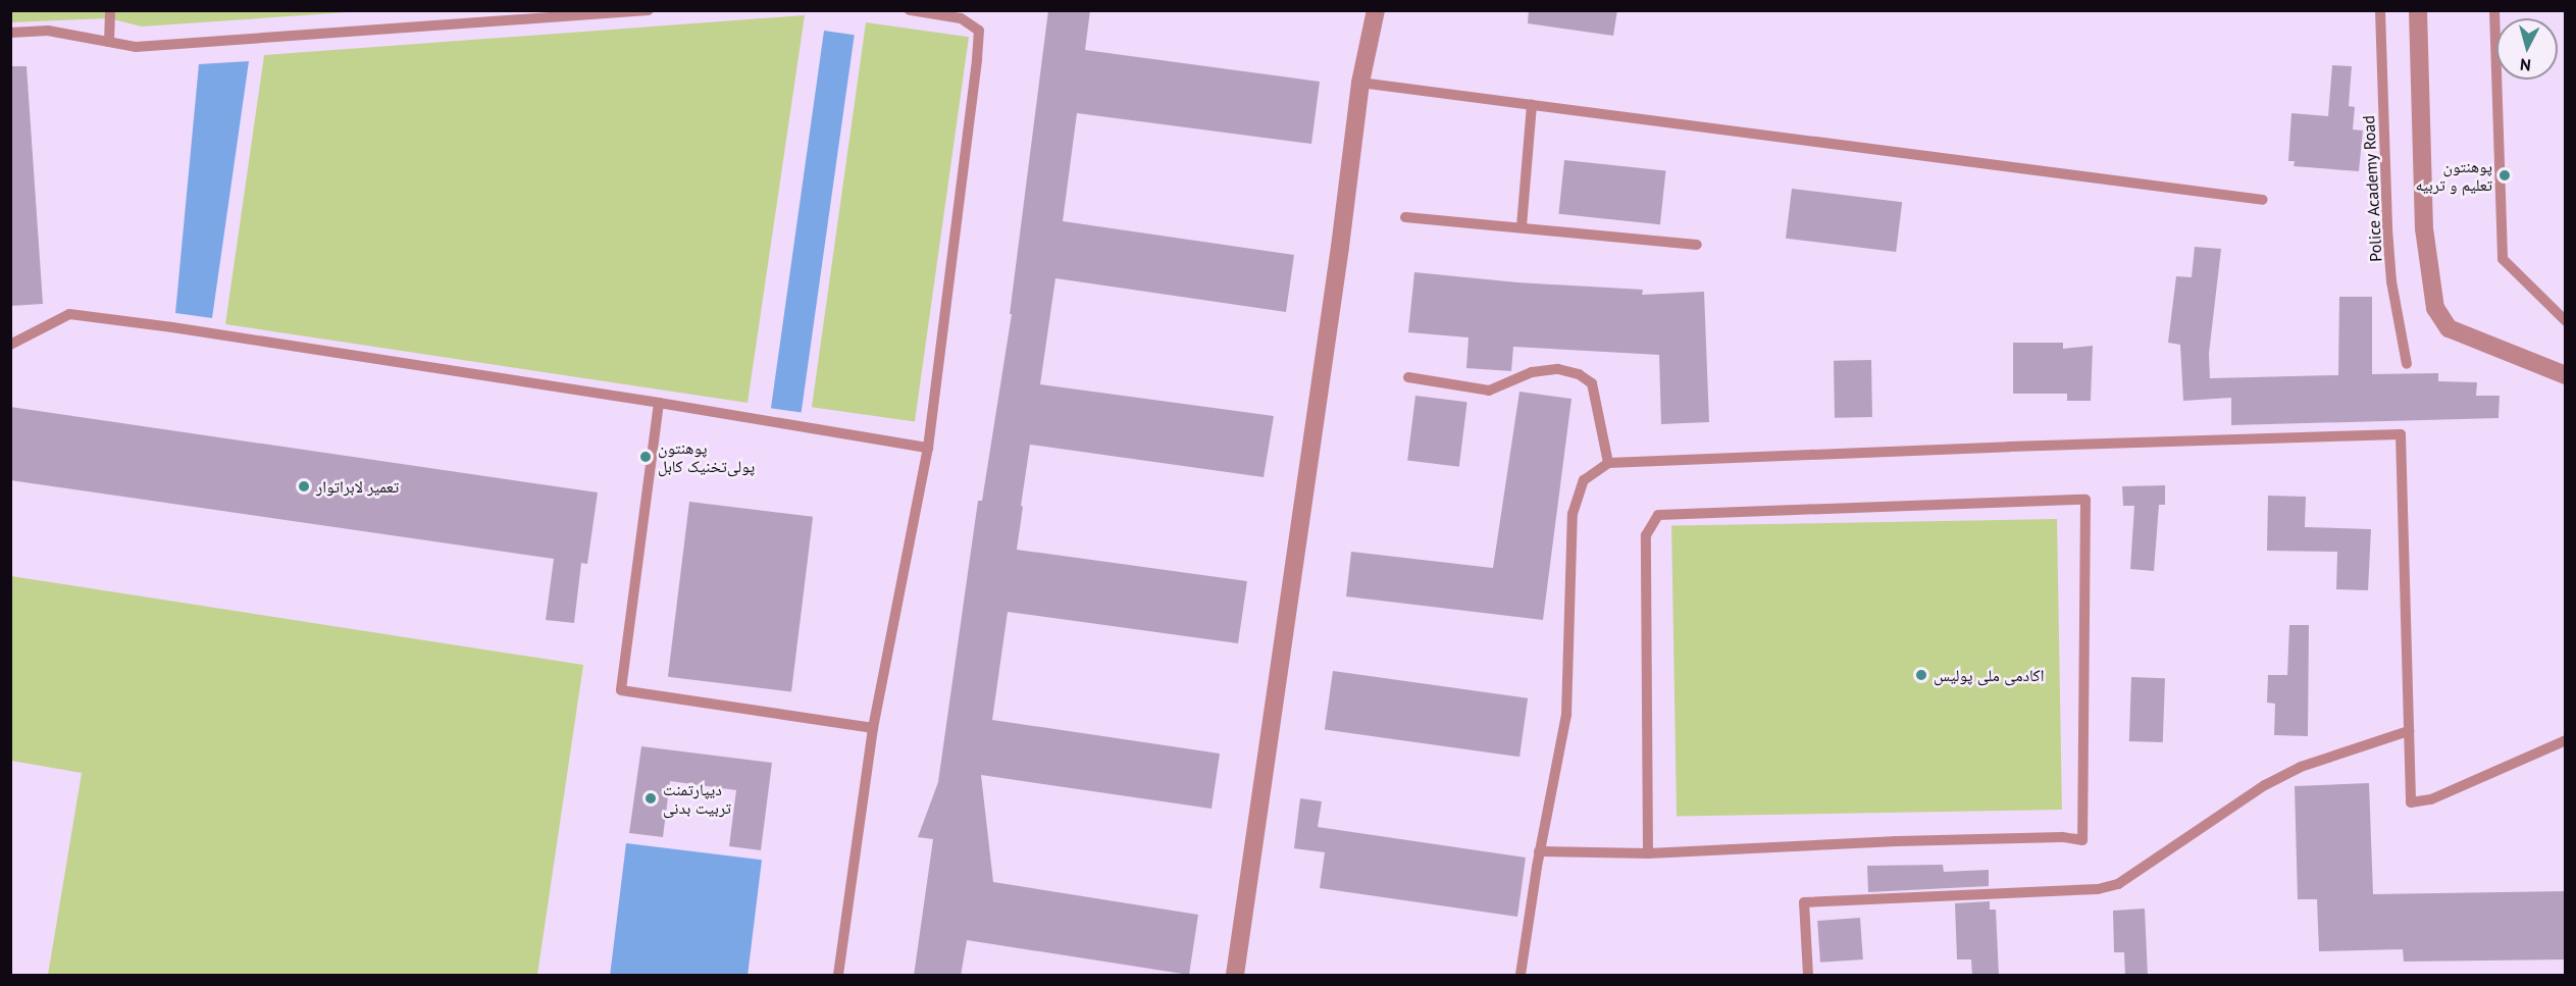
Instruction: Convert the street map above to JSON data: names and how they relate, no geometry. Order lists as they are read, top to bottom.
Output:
{
  "streets": {
    "lane": ["Police Academy Road"]
  },
  "places": [
    "پوهنتون تعلیم و تربیه",
    "پوهنتون پولی‌تخنیک کابل",
    "تعمیر لابراتوار",
    "اکادمی ملی پولیس",
    "دیپارتمنت تربیت بدنی"
  ],
  "north": "bottom"
}
